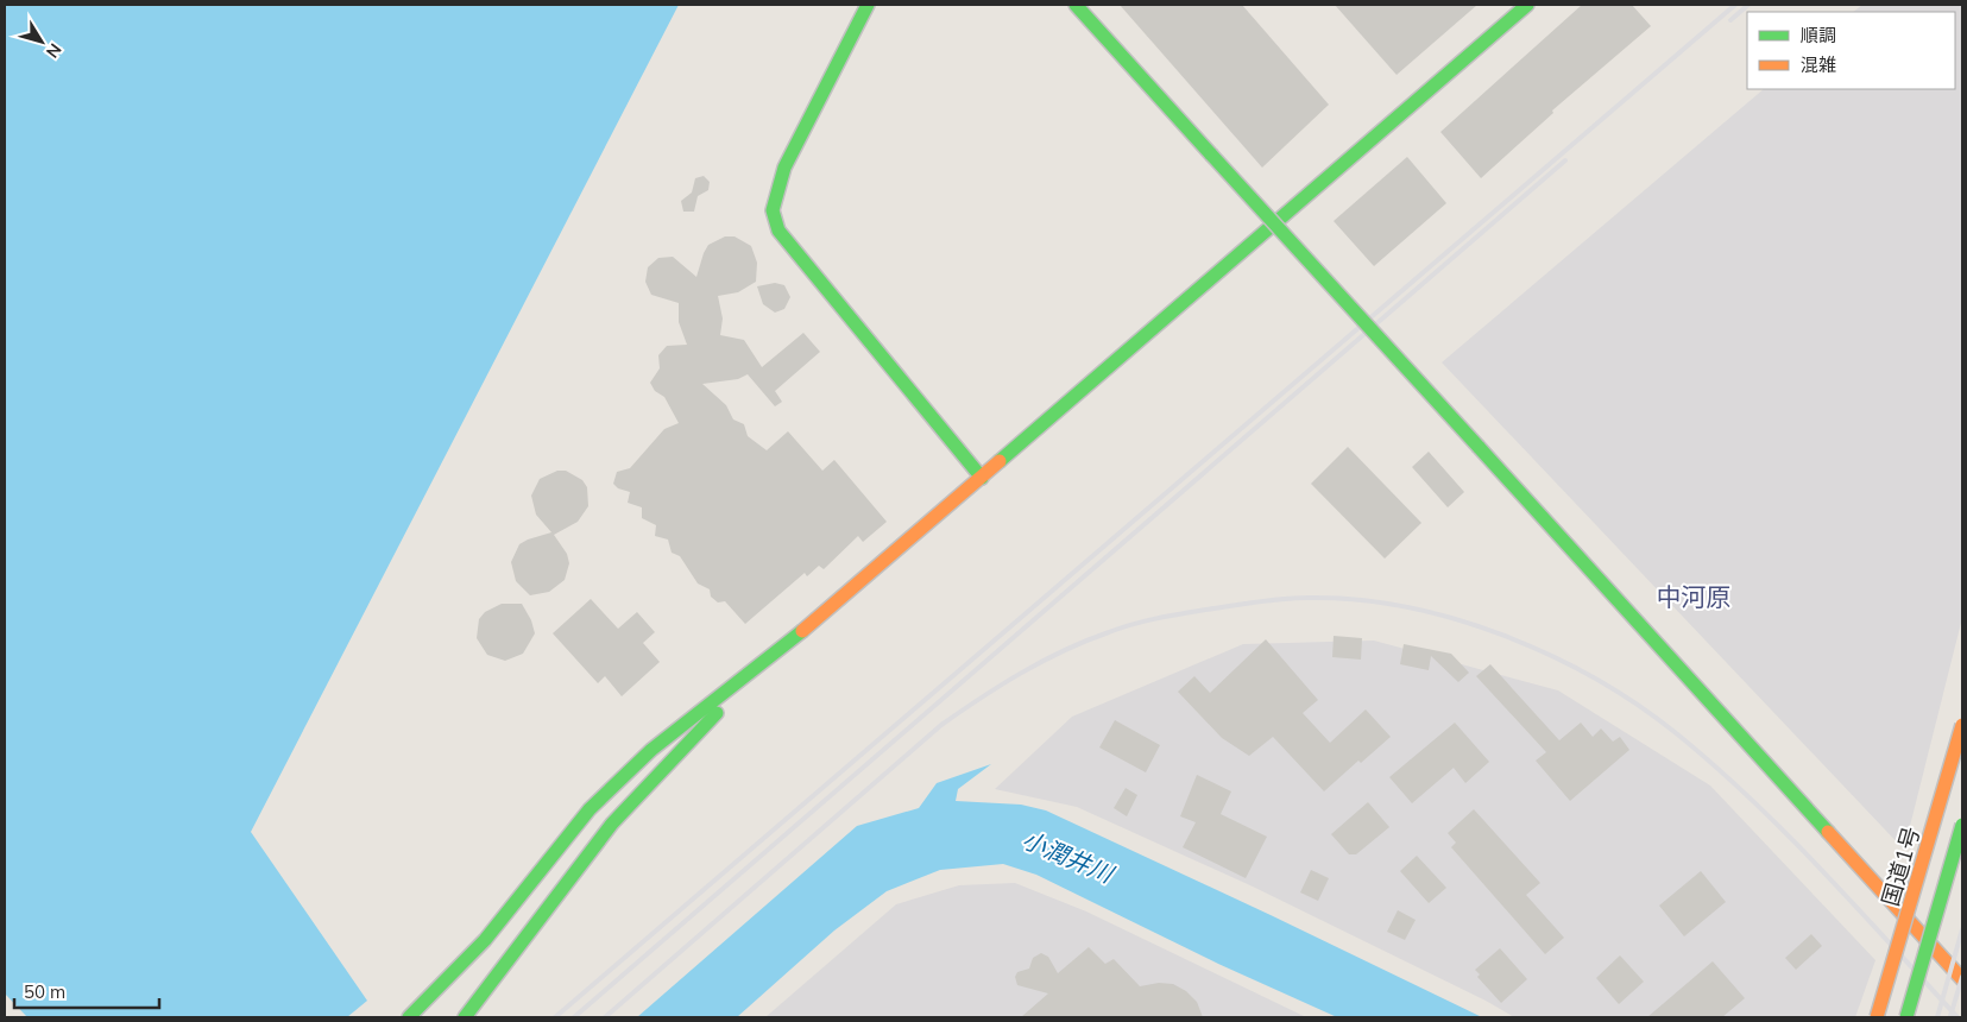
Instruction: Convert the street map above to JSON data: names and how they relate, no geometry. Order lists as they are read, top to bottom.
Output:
{
  "streets": {
    "main road": ["国道1号"]
  },
  "districts": ["中河原"],
  "water": ["小潤井川"],
  "legend": ["順調", "混雑"],
  "scale_bar": "50 m",
  "north": "bottom right"
}
